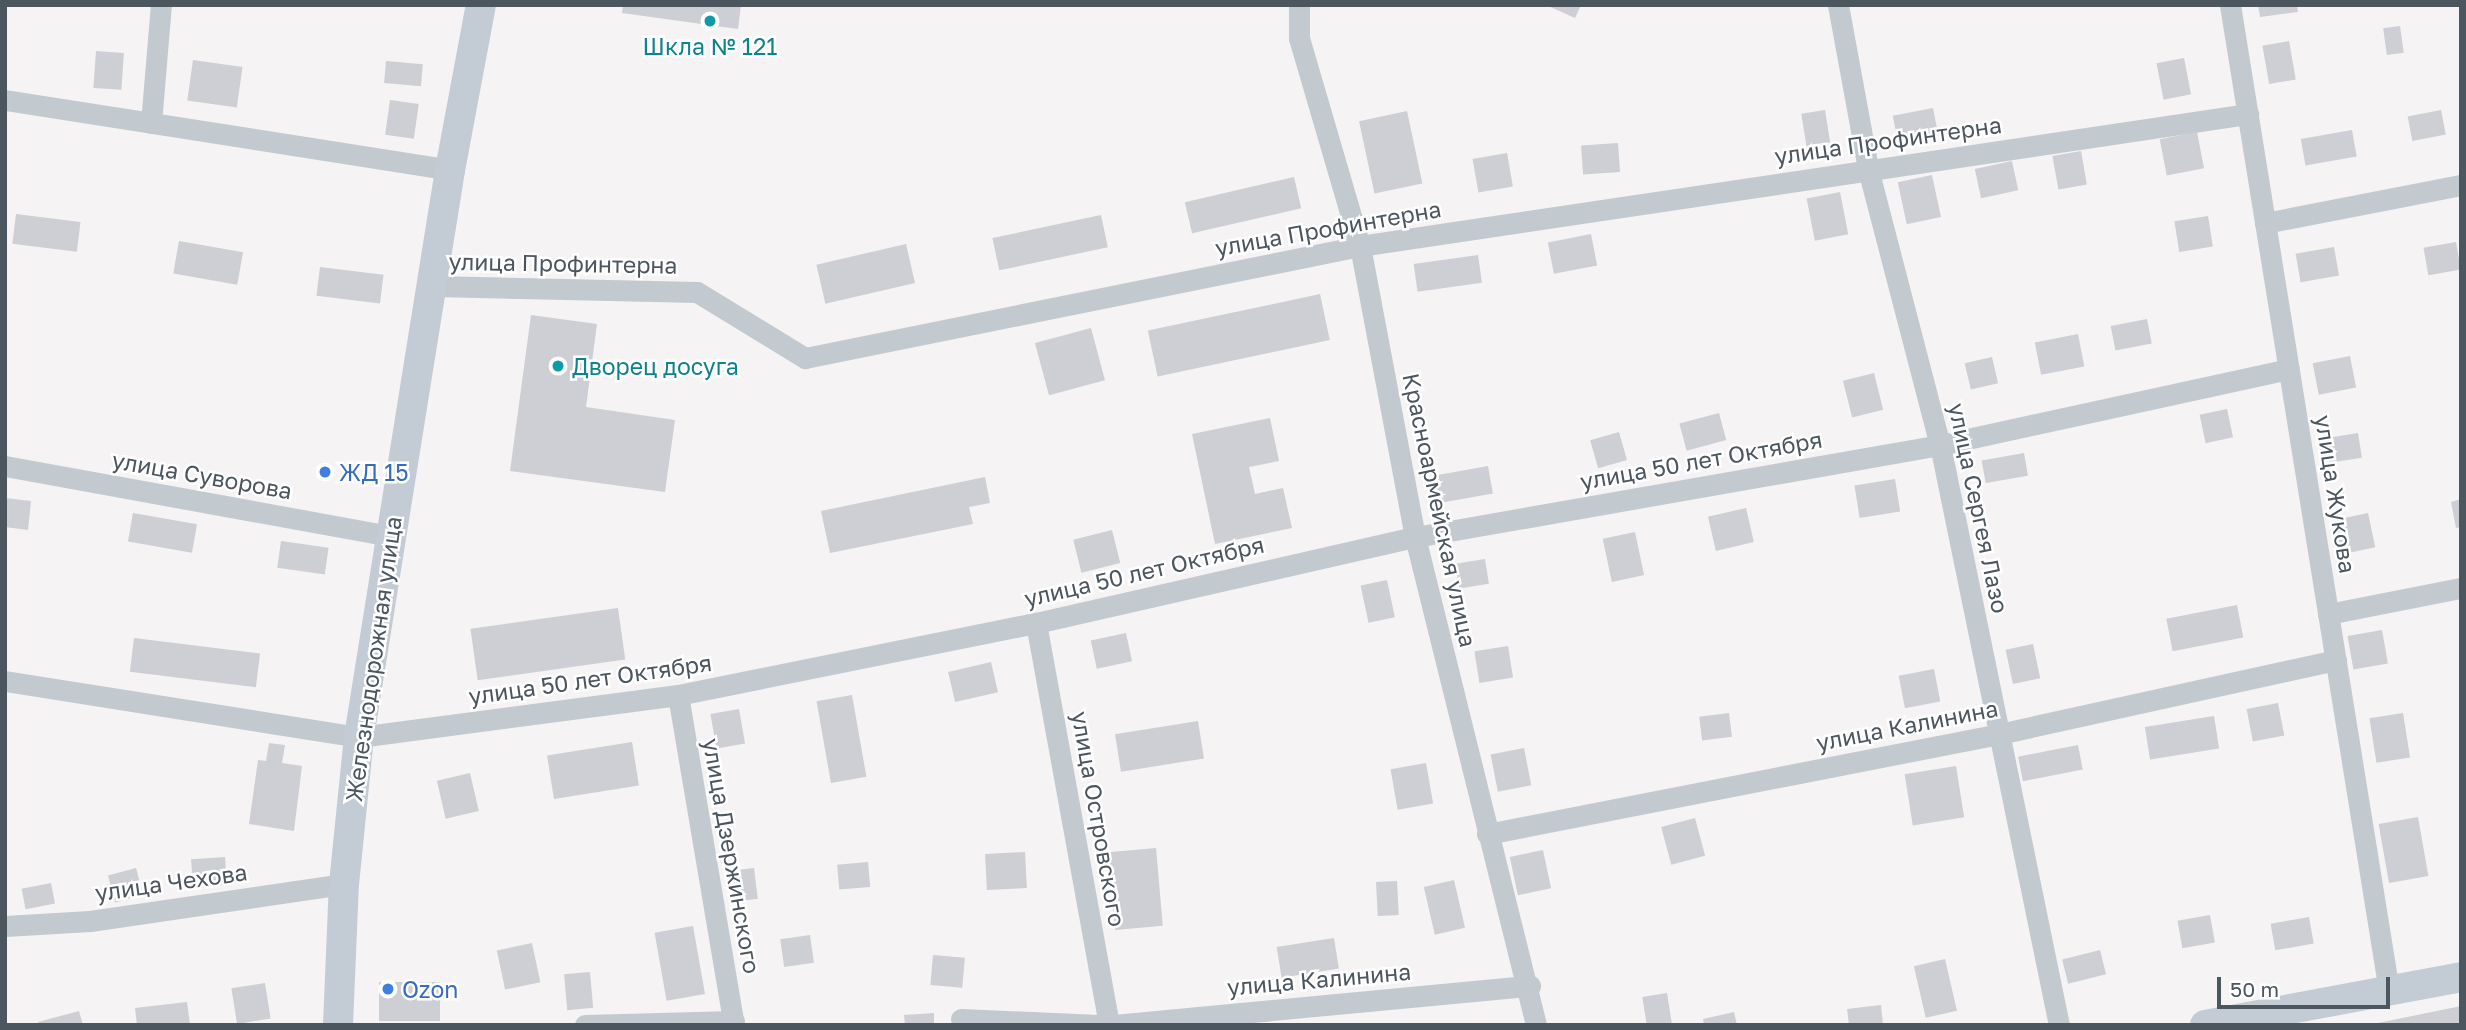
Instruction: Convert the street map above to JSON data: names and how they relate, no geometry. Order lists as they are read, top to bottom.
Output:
{
  "streets": {
    "street": [
      "улица Профинтерна",
      "улица 50 лет Октября",
      "улица Суворова",
      "улица Жукова",
      "улица Сергея Лазо",
      "Красноармейская улица",
      "Железнодорожная улица",
      "улица Калинина",
      "улица Островского",
      "улица Дзержинского",
      "улица Чехова"
    ]
  },
  "crossings": [
    ["улица Профинтерна", "улица Жукова"],
    ["улица Профинтерна", "улица Сергея Лазо"],
    ["улица Профинтерна", "Красноармейская улица"],
    ["улица Профинтерна", "Железнодорожная улица"],
    ["улица 50 лет Октября", "улица Жукова"],
    ["улица 50 лет Октября", "улица Сергея Лазо"],
    ["улица 50 лет Октября", "Красноармейская улица"],
    ["улица 50 лет Октября", "Железнодорожная улица"],
    ["улица 50 лет Октября", "улица Островского"],
    ["улица 50 лет Октября", "улица Дзержинского"],
    ["улица Суворова", "Железнодорожная улица"],
    ["улица Жукова", "улица Калинина"],
    ["улица Сергея Лазо", "улица Калинина"],
    ["Красноармейская улица", "улица Калинина"],
    ["Железнодорожная улица", "улица Чехова"],
    ["улица Калинина", "улица Островского"]
  ],
  "places": [
    "Шкла № 121",
    "Дворец досуга",
    "ЖД 15",
    "Ozon"
  ],
  "scale_bar": "50 m"
}
